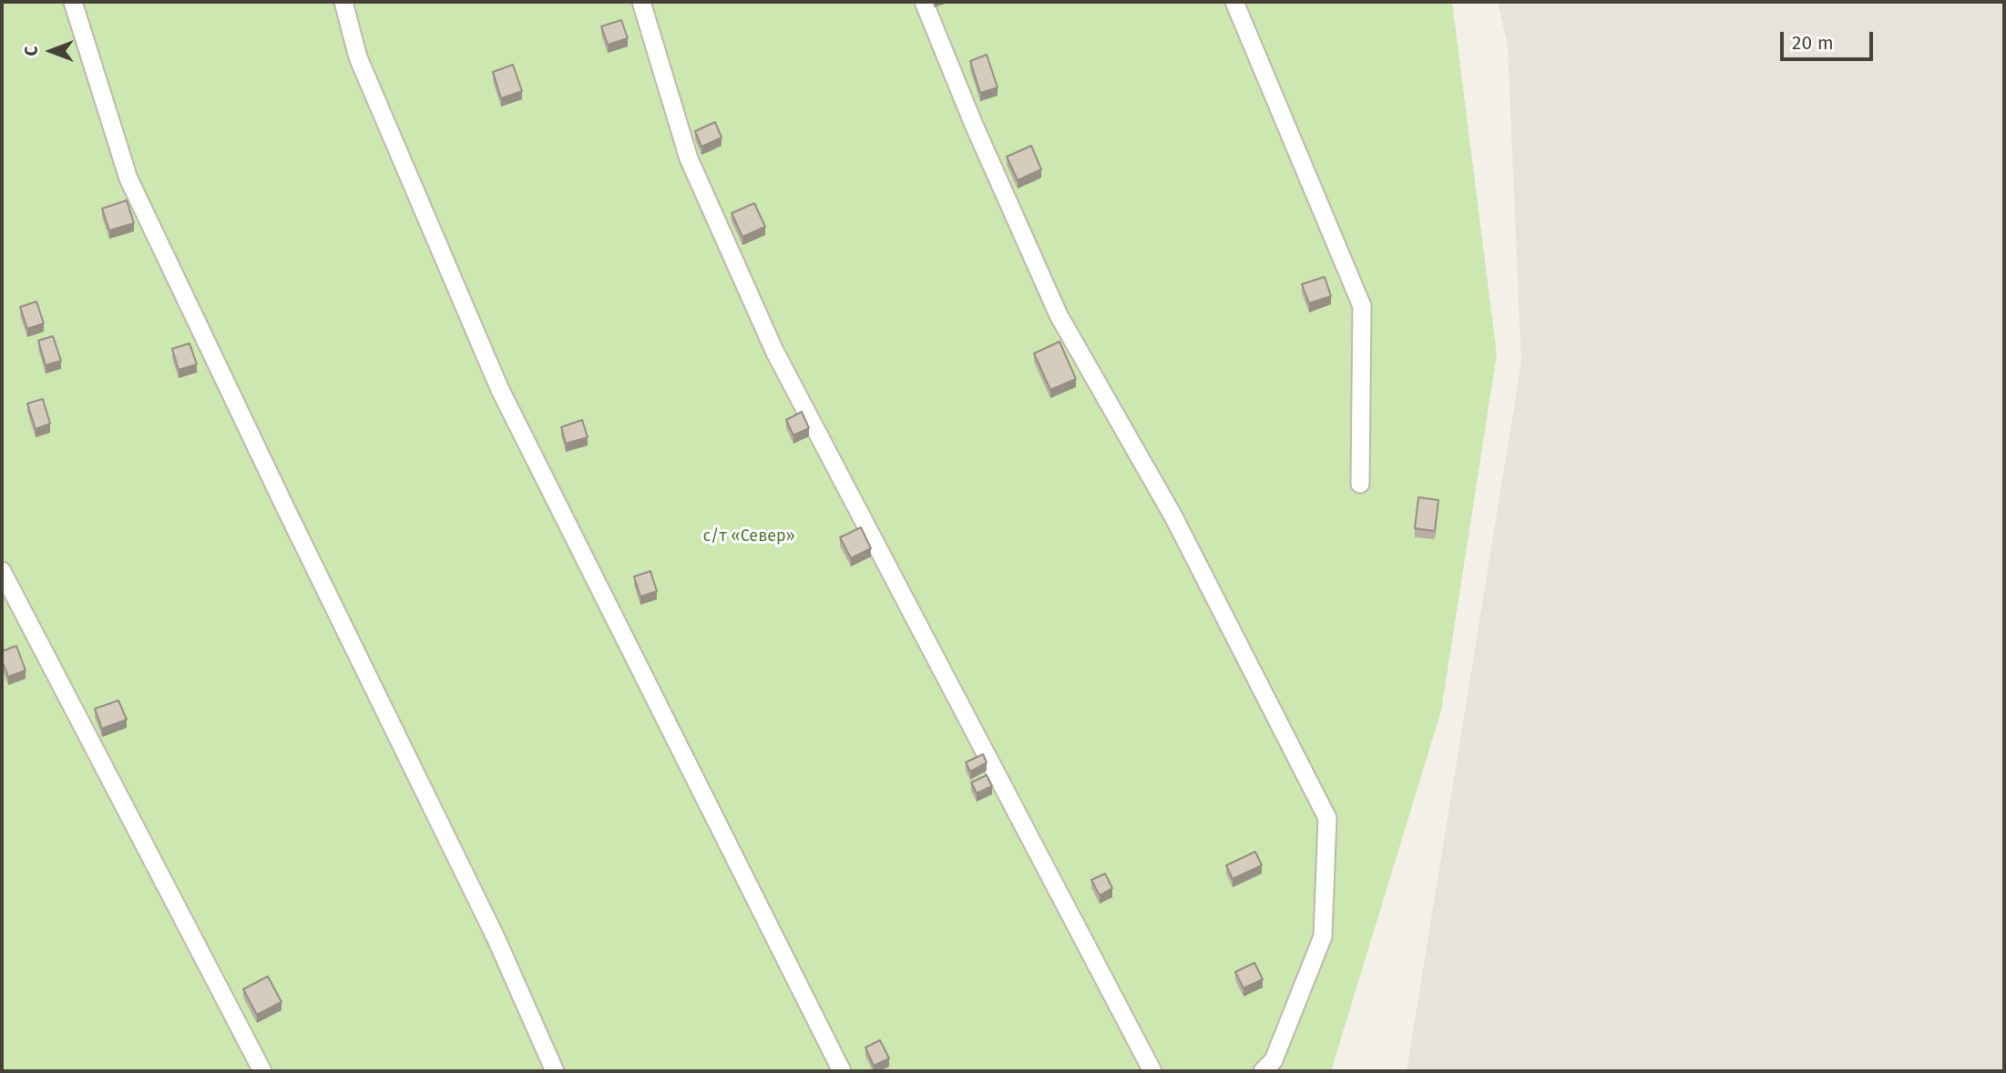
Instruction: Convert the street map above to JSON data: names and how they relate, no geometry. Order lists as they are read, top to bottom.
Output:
{
  "parks": ["с/т «Север»"],
  "scale_bar": "20 m",
  "north": "left"
}
